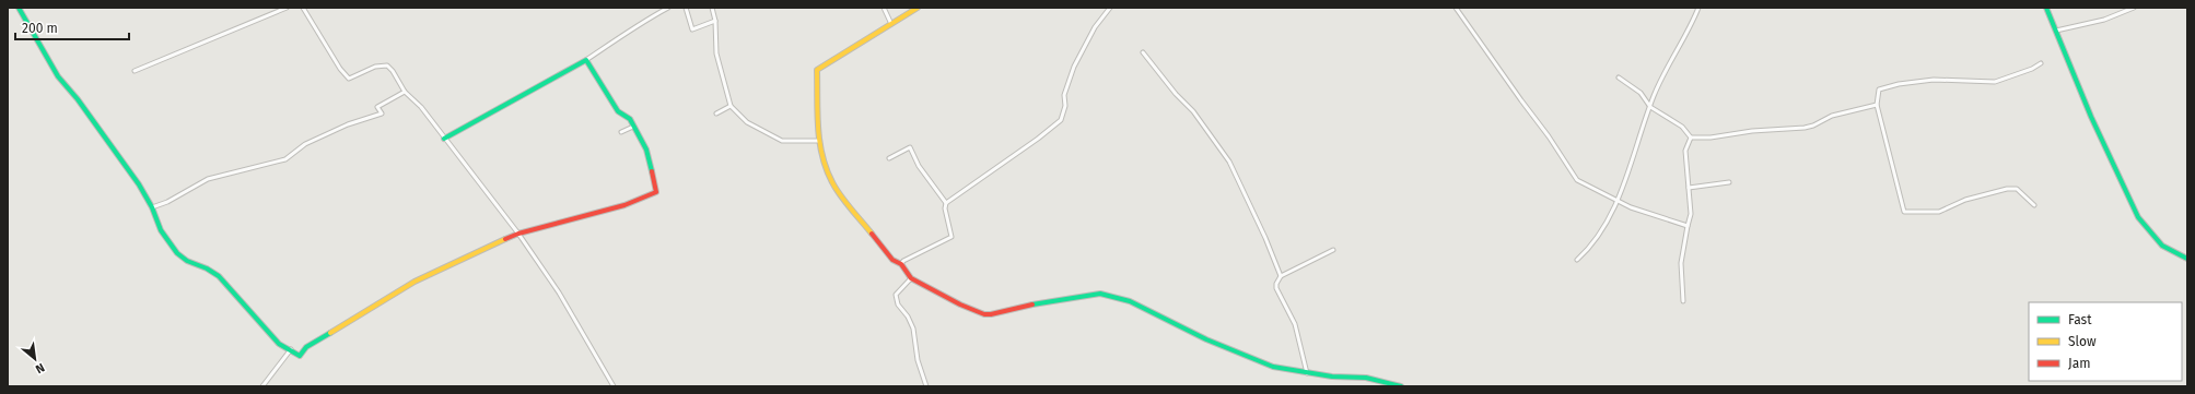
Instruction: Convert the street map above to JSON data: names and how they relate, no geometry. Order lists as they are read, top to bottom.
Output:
{
  "legend": ["Fast", "Slow", "Jam"],
  "scale_bar": "200 m",
  "north": "bottom right"
}
